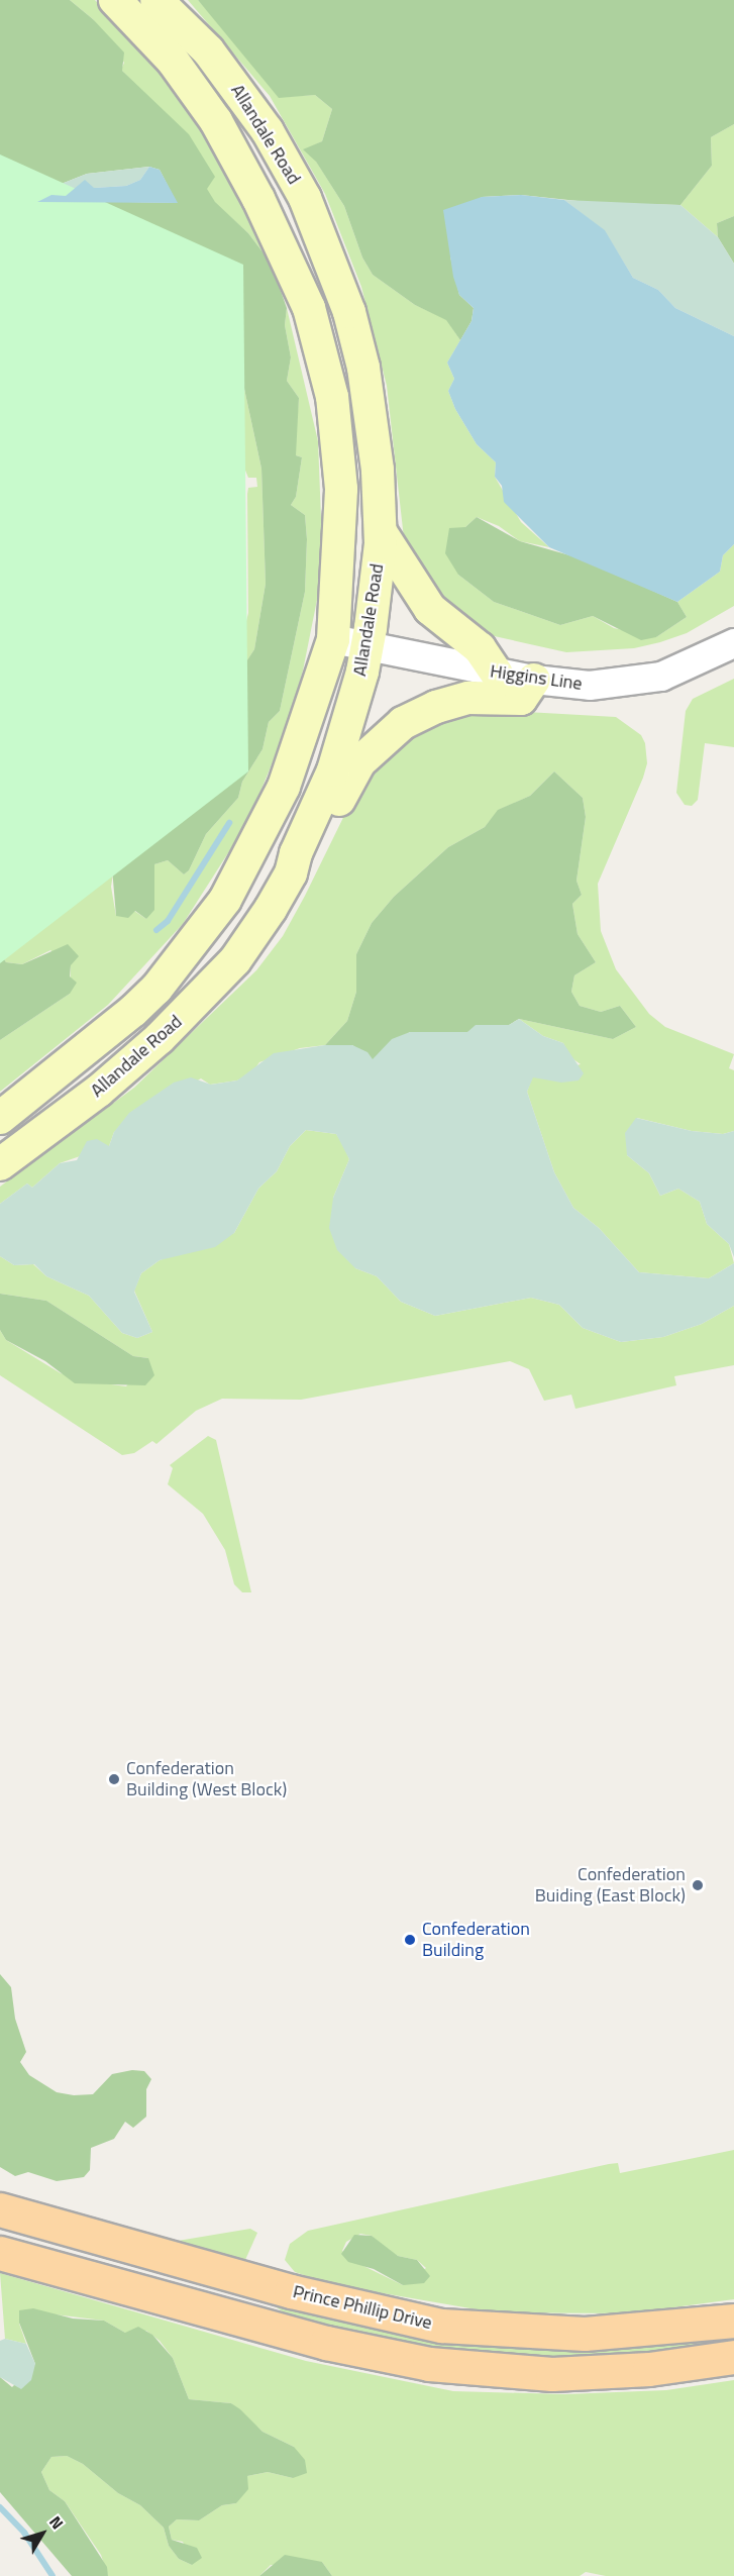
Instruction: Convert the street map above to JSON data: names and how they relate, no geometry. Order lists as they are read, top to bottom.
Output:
{
  "streets": {
    "main road": ["Allandale Road", "Prince Phillip Drive"],
    "street": ["Higgins Line"]
  },
  "crossings": [
    ["Allandale Road", "Higgins Line"]
  ],
  "places": ["Confederation Building (West Block)", "Confederation Buiding (East Block)", "Confederation Building"],
  "north": "top right"
}
